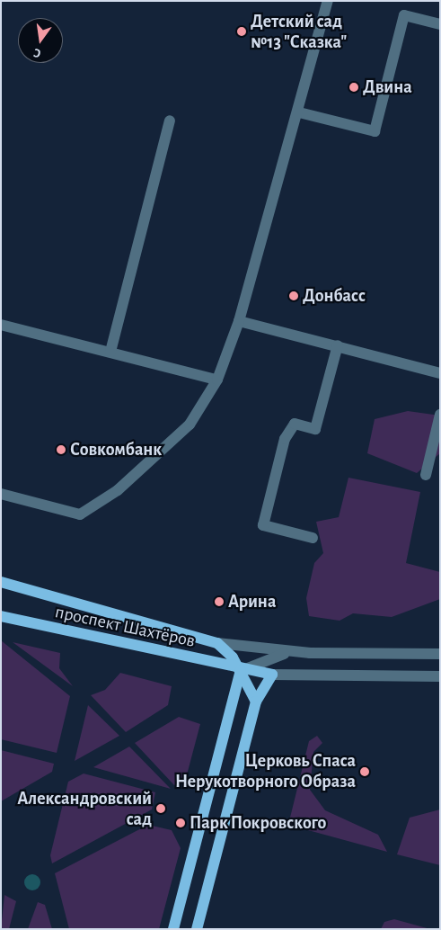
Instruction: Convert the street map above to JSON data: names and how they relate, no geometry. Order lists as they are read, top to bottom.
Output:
{
  "streets": {
    "main road": ["проспект Шахтёров"]
  },
  "places": [
    "Детский сад №13 \"Сказка\"",
    "Двина",
    "Донбасс",
    "Совкомбанк",
    "Арина",
    "Церковь Спаса Нерукотворного Образа",
    "Александровский сад",
    "Парк Покровского"
  ],
  "north": "bottom"
}
